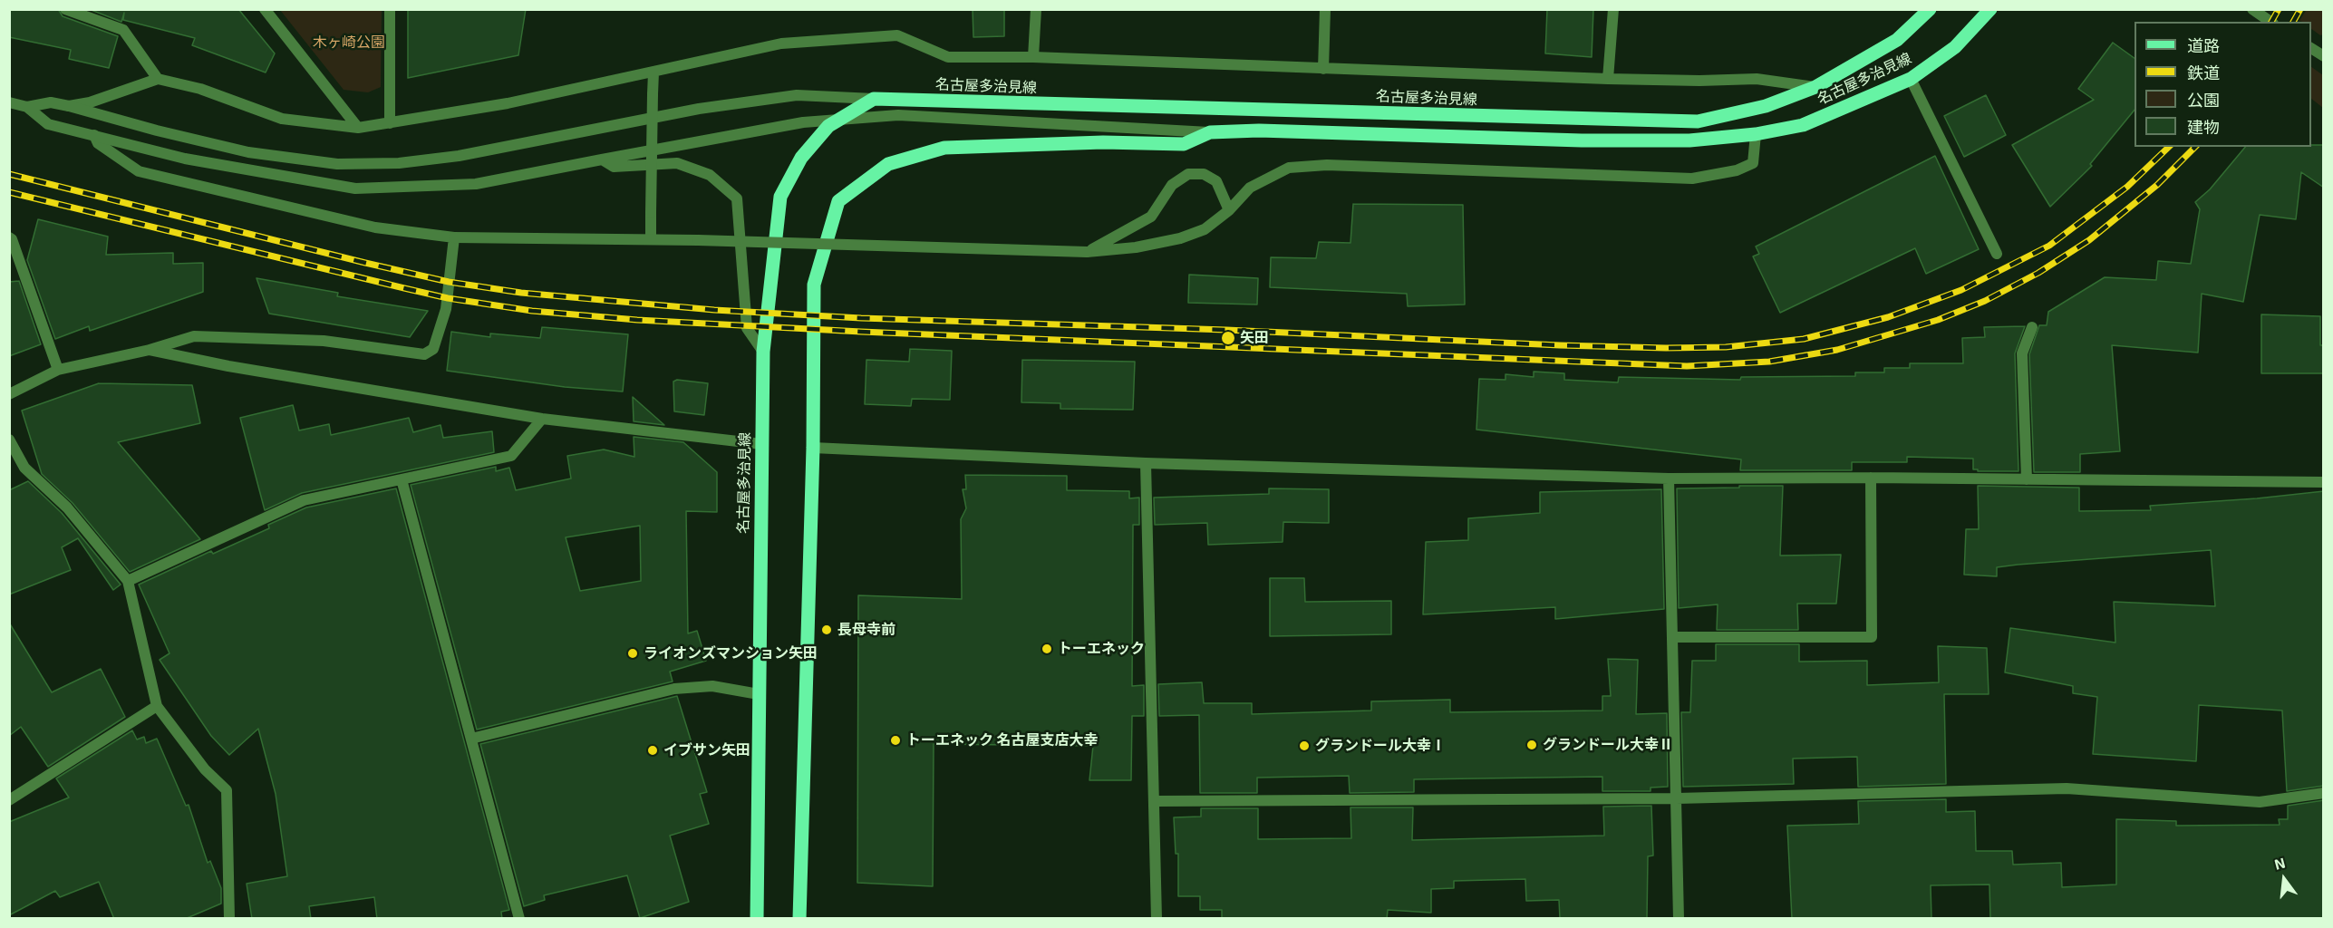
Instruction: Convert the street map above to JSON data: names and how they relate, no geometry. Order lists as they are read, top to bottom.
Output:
{
  "streets": {
    "main road": ["名古屋多治見線"]
  },
  "parks": ["木ヶ崎公園"],
  "places": [
    "矢田",
    "長母寺前",
    "トーエネック",
    "ライオンズマンション矢田",
    "トーエネック 名古屋支店大幸",
    "グランドール大幸Ⅱ",
    "グランドール大幸Ⅰ",
    "イブサン矢田"
  ],
  "legend": [
    "道路",
    "鉄道",
    "公園",
    "建物"
  ],
  "north": "top"
}
